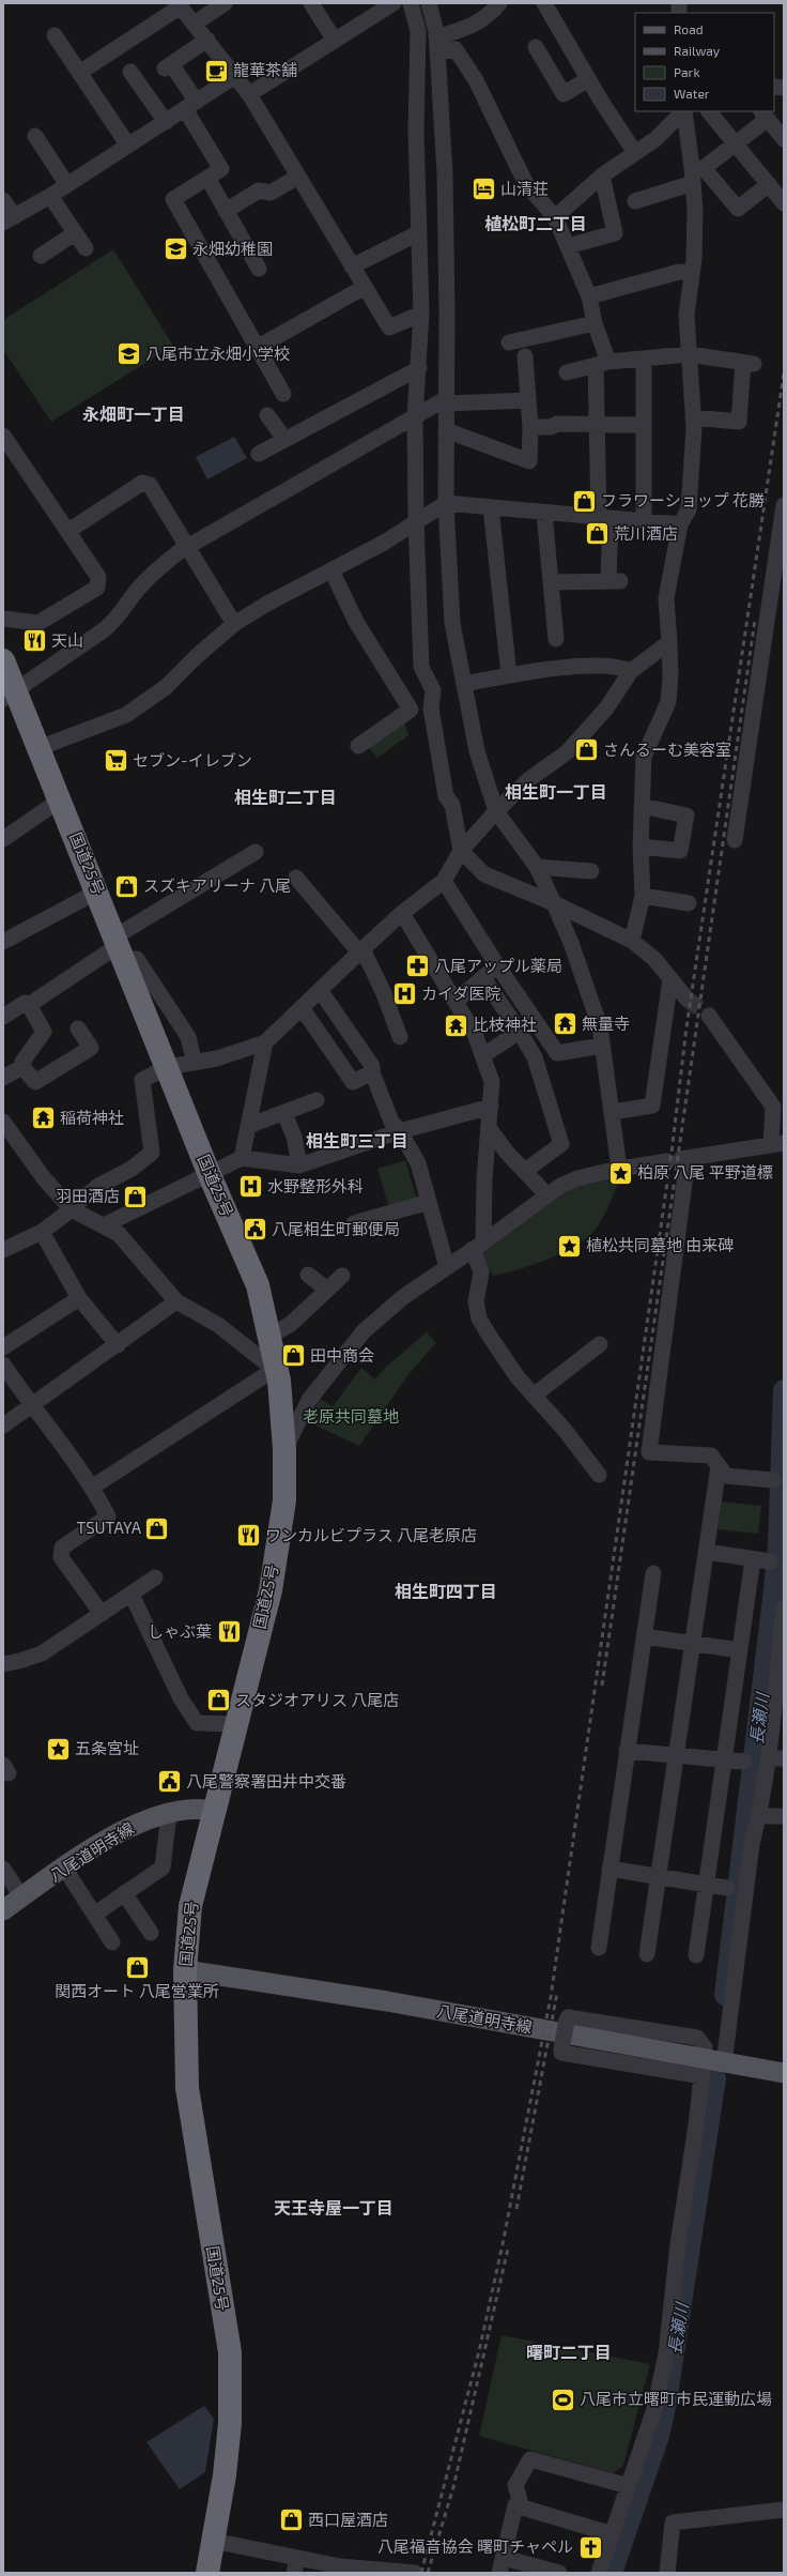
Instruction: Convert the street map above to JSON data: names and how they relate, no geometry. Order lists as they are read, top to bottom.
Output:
{
  "streets": {
    "highway": ["国道25号"],
    "main road": ["八尾道明寺線"]
  },
  "crossings": [
    ["国道25号", "八尾道明寺線"]
  ],
  "districts": [
    "植松町二丁目",
    "永畑町一丁目",
    "相生町一丁目",
    "相生町二丁目",
    "相生町三丁目",
    "相生町四丁目",
    "天王寺屋一丁目",
    "曙町二丁目"
  ],
  "water": ["長瀬川"],
  "parks": ["老原共同墓地"],
  "places": {
    "cafe": ["龍華茶舗"],
    "hotel": ["山清荘"],
    "school or university": ["永畑幼稚園", "八尾市立永畑小学校"],
    "shop": [
      "フラワーショップ 花勝",
      "荒川酒店",
      "さんるーむ美容室",
      "スズキアリーナ 八尾",
      "羽田酒店",
      "田中商会",
      "TSUTAYA",
      "スタジオアリス 八尾店",
      "関西オート 八尾営業所",
      "西口屋酒店"
    ],
    "restaurant": ["天山", "ワンカルビプラス 八尾老原店", "しゃぶ葉"],
    "supermarket": ["セブン-イレブン"],
    "pharmacy": ["八尾アップル薬局"],
    "hospital": ["カイダ医院", "水野整形外科"],
    "temple": ["無量寺", "比枝神社", "稲荷神社"],
    "place": ["柏原 八尾 平野道標", "植松共同墓地 由来碑", "五条宮址"],
    "public building": ["八尾相生町郵便局", "八尾警察署田井中交番"],
    "sports": ["八尾市立曙町市民運動広場"],
    "church": ["八尾福音協会 曙町チャペル"]
  },
  "legend": [
    "Road",
    "Railway",
    "Park",
    "Water"
  ]
}
